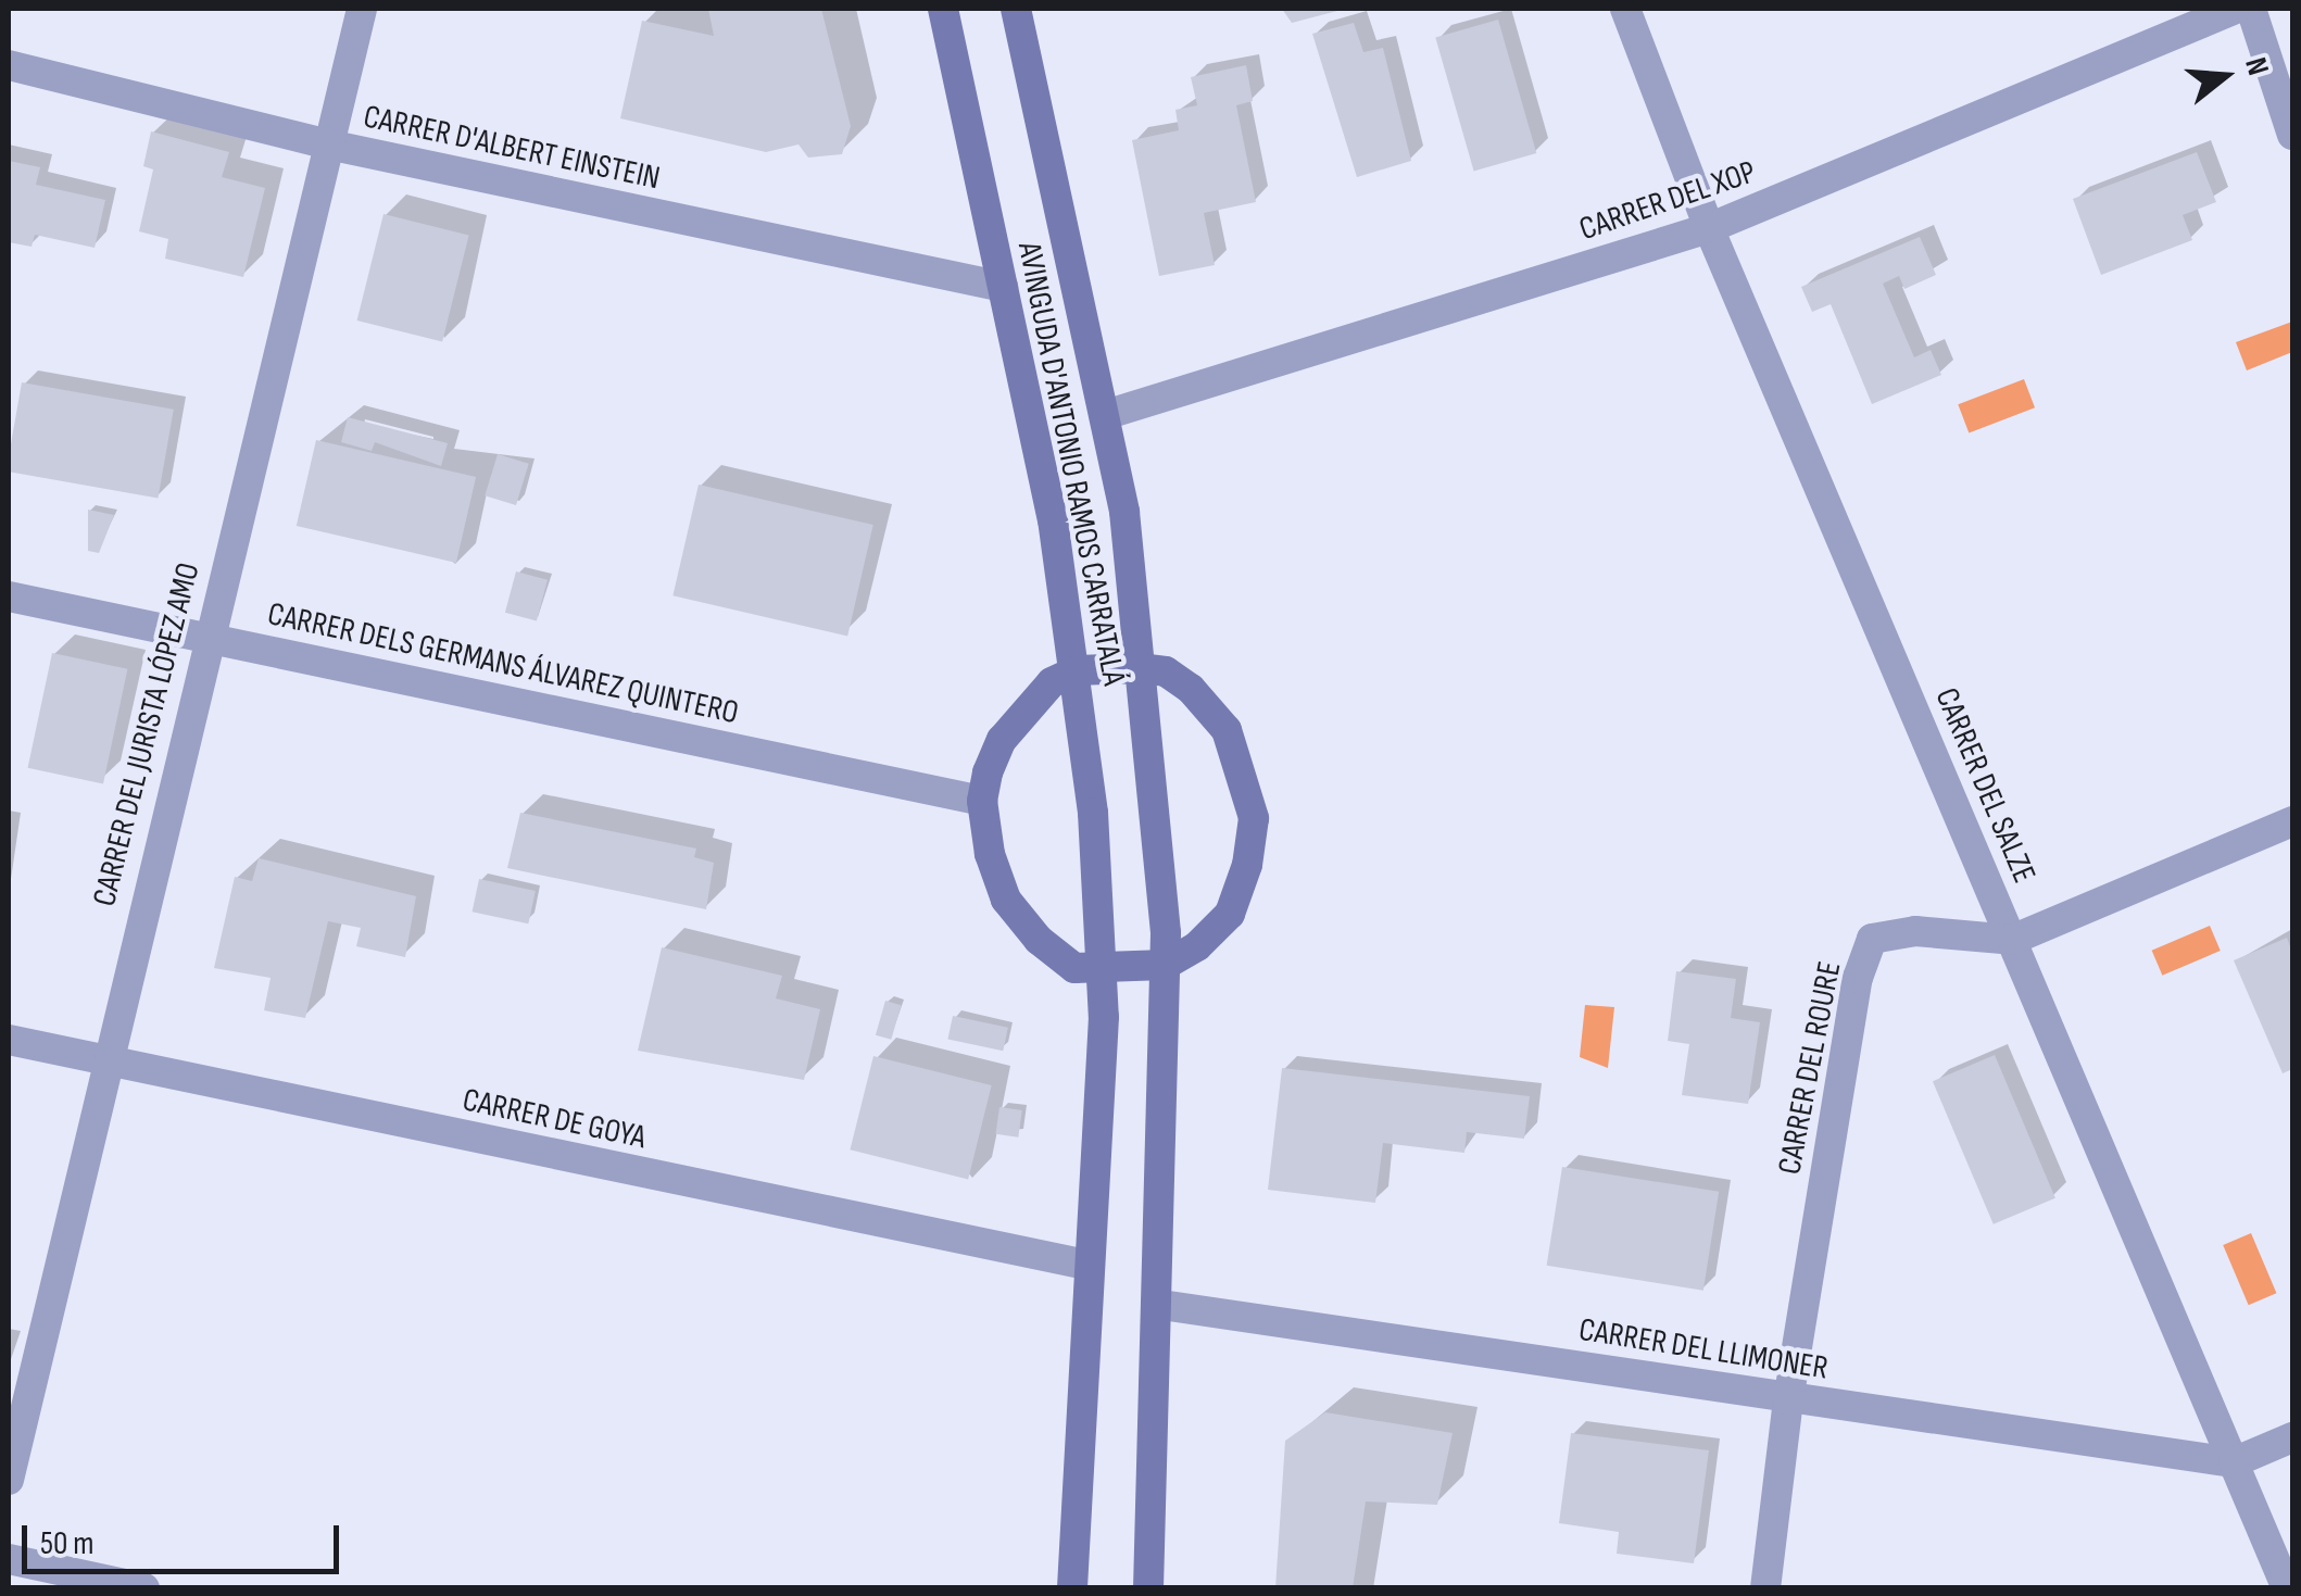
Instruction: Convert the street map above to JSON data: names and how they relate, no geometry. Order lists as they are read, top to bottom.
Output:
{
  "streets": {
    "main road": ["AVINGUDA D'ANTONIO RAMOS CARRATALÁ"],
    "street": [
      "CARRER D'ALBERT EINSTEIN",
      "CARRER DEL XOP",
      "CARRER DELS GERMANS ÁLVAREZ QUINTERO",
      "CARRER DEL JURISTA LÓPEZ AMO",
      "CARRER DEL SALZE",
      "CARRER DEL ROURE",
      "CARRER DE GOYA",
      "CARRER DEL LLIMONER"
    ]
  },
  "crossings": [
    ["CARRER D'ALBERT EINSTEIN", "AVINGUDA D'ANTONIO RAMOS CARRATALÁ"],
    ["CARRER D'ALBERT EINSTEIN", "CARRER DEL JURISTA LÓPEZ AMO"],
    ["CARRER DEL XOP", "AVINGUDA D'ANTONIO RAMOS CARRATALÁ"],
    ["CARRER DEL XOP", "CARRER DEL SALZE"],
    ["AVINGUDA D'ANTONIO RAMOS CARRATALÁ", "CARRER DE GOYA"],
    ["AVINGUDA D'ANTONIO RAMOS CARRATALÁ", "CARRER DEL LLIMONER"],
    ["CARRER DELS GERMANS ÁLVAREZ QUINTERO", "CARRER DEL JURISTA LÓPEZ AMO"],
    ["CARRER DEL JURISTA LÓPEZ AMO", "CARRER DE GOYA"],
    ["CARRER DEL SALZE", "CARRER DEL ROURE"],
    ["CARRER DEL SALZE", "CARRER DEL LLIMONER"],
    ["CARRER DEL ROURE", "CARRER DEL LLIMONER"]
  ],
  "scale_bar": "50 m",
  "north": "right"
}
